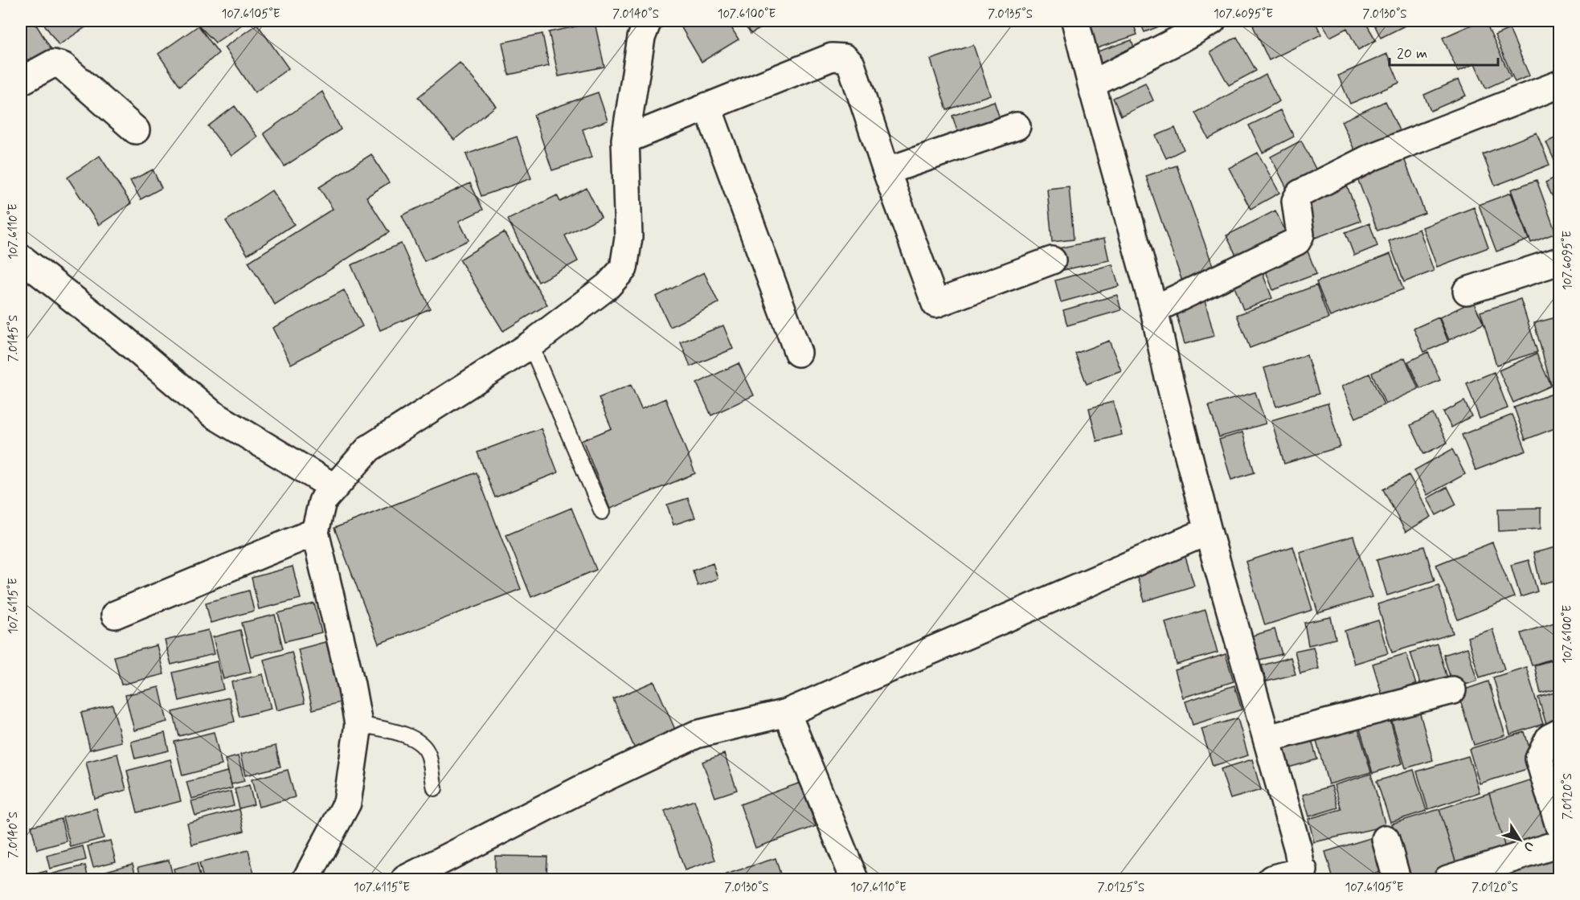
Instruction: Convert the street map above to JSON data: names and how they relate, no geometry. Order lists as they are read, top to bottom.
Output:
{
  "scale_bar": "20 m",
  "north": "bottom right",
  "coordinates": [
    "107.6105°E",
    "7.0140°S",
    "107.6100°E",
    "7.0135°S",
    "107.6095°E",
    "7.0130°S",
    "107.6110°E",
    "7.0145°S",
    "107.6115°E",
    "7.0120°S",
    "7.0125°S"
  ]
}
